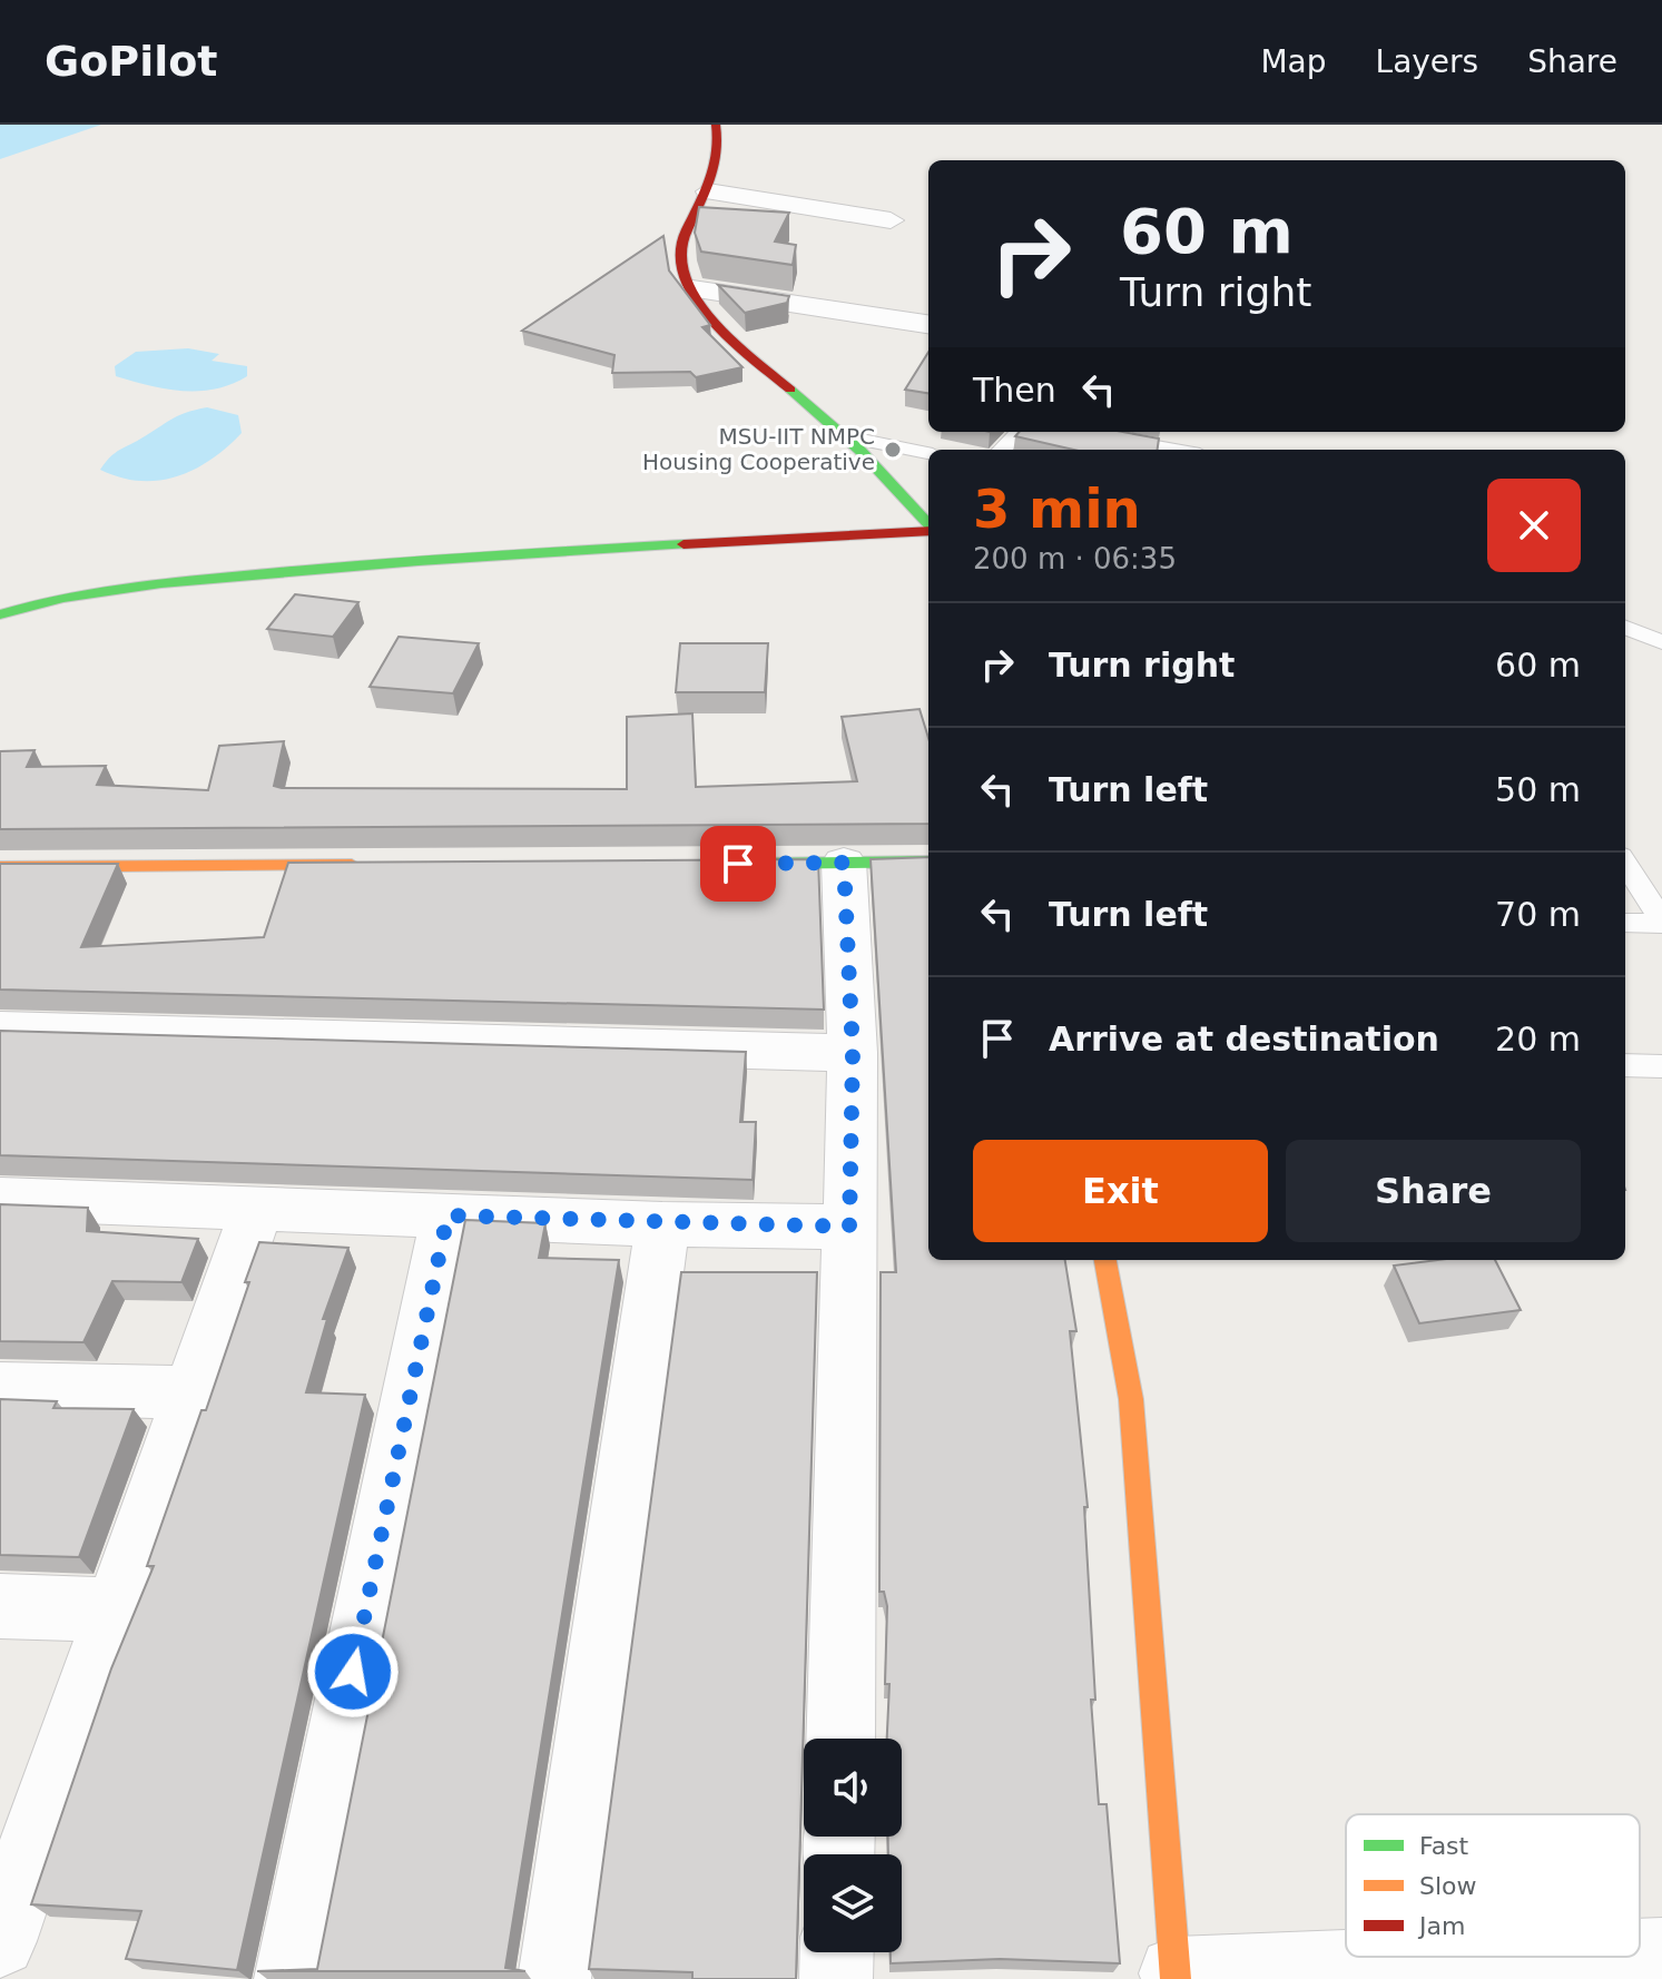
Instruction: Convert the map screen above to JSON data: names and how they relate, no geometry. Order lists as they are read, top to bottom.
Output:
{
  "places": ["MSU-IIT NMPC Housing Cooperative"],
  "legend": ["Fast", "Slow", "Jam"],
  "page": {
    "header": "GoPilot",
    "nav": ["Map", "Layers", "Share"],
    "turn": ["60 m", "Turn right"],
    "then": "Then",
    "heading": ["3 min", "200 m · 06:35"],
    "list": [
      {
        "name": "Turn right",
        "value": "60 m"
      },
      {
        "name": "Turn left",
        "value": "50 m"
      },
      {
        "name": "Turn left",
        "value": "70 m"
      },
      {
        "name": "Arrive at destination",
        "value": "20 m"
      }
    ],
    "buttons": ["Exit", "Share"]
  }
}
